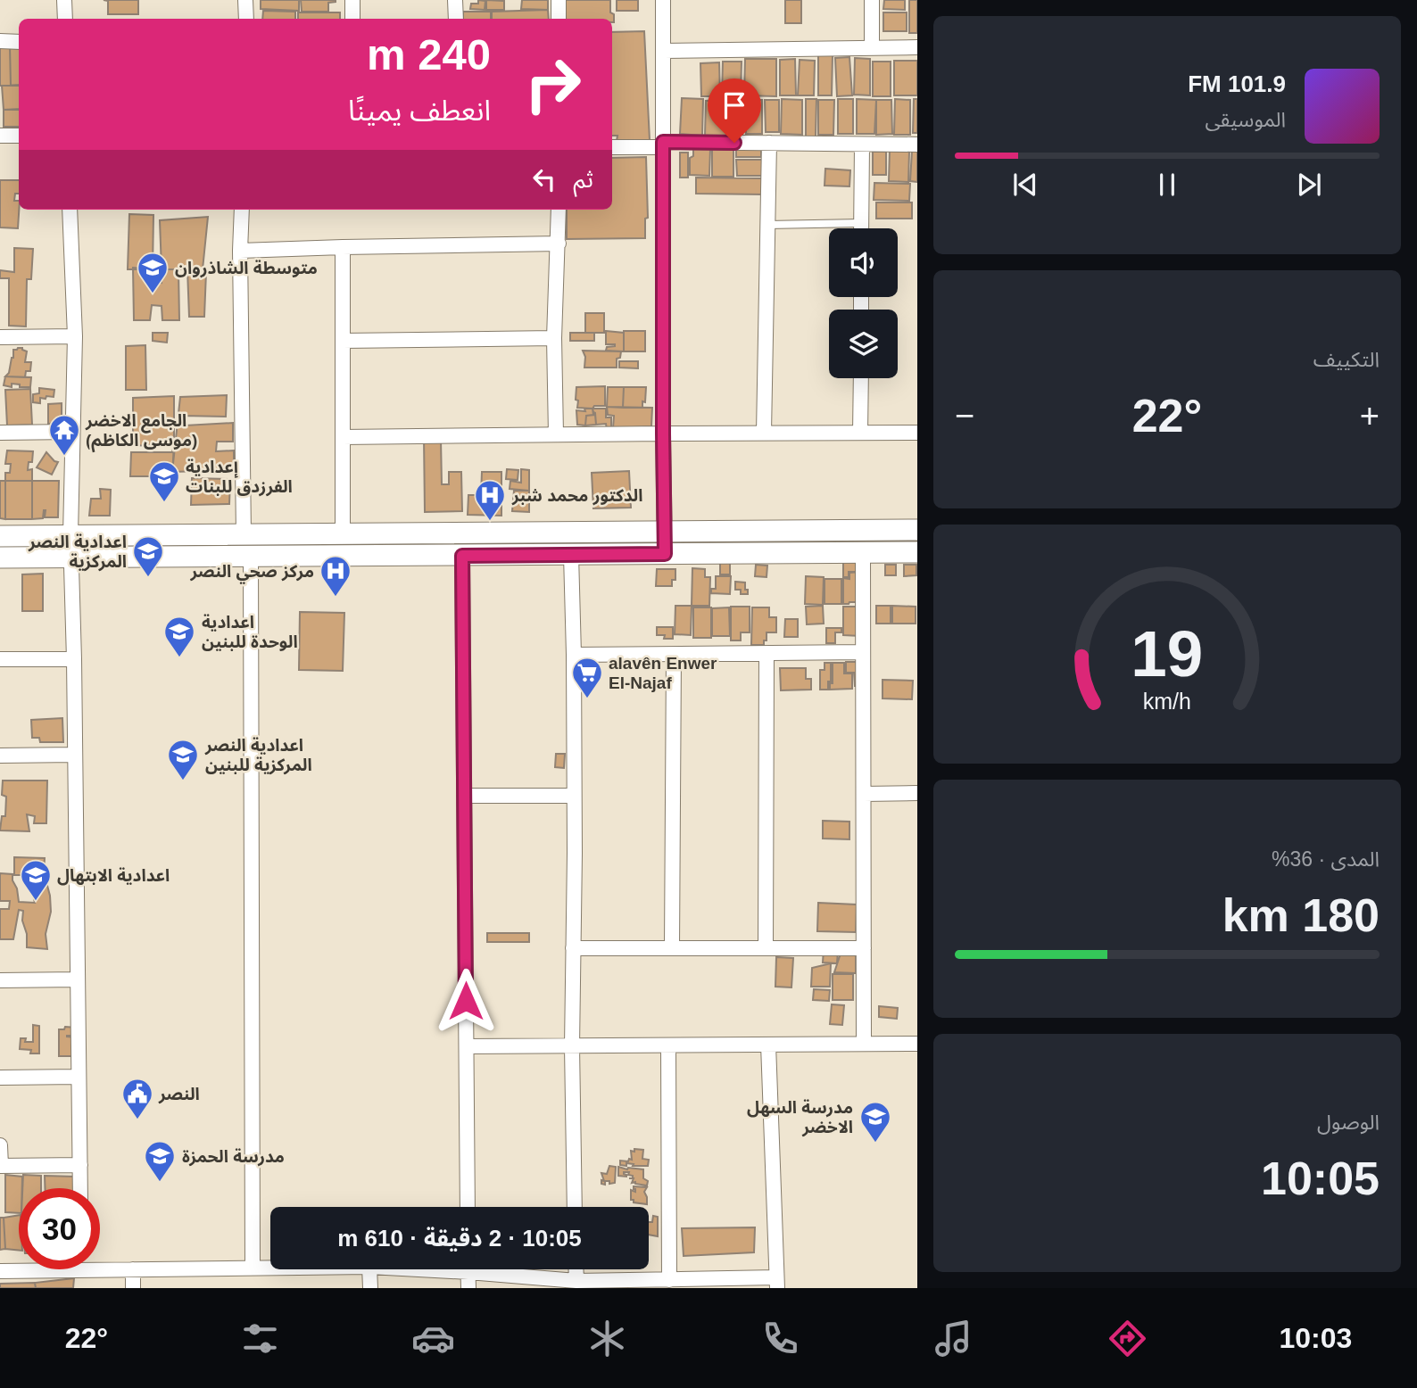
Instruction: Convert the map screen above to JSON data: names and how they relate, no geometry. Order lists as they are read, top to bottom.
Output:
{
  "places": {
    "school or university": [
      "متوسطة الشاذروان",
      "إعدادية الفرزدق للبنات",
      "اعدادية النصر المركزية",
      "اعدادية الوحدة للبنين",
      "اعدادية النصر المركزية للبنين",
      "اعدادية الابتهال",
      "مدرسة السهل الاخضر",
      "مدرسة الحمزة"
    ],
    "temple": ["الجامع الاخضر (موسى الكاظم)"],
    "hospital": ["الدكتور محمد شبر", "مركز صحي النصر"],
    "supermarket": ["alavên Enwer El-Najaf"],
    "public building": ["النصر"]
  },
  "page": {
    "turn": ["240 m", "انعطف يمينًا"],
    "song": ["101.9 FM", "الموسيقى"],
    "then": "ثم",
    "tile": [
      "التكييف",
      ["المدى · 36%", "180 km"],
      ["الوصول", "10:05"]
    ],
    "heat": ["−", "22°", "+"],
    "limit": "30",
    "trip": "10:05 · 2 دقيقة · 610 m",
    "tabs": ["10:03", "22°"],
    "gauge": ["19", "km/h"]
  }
}
